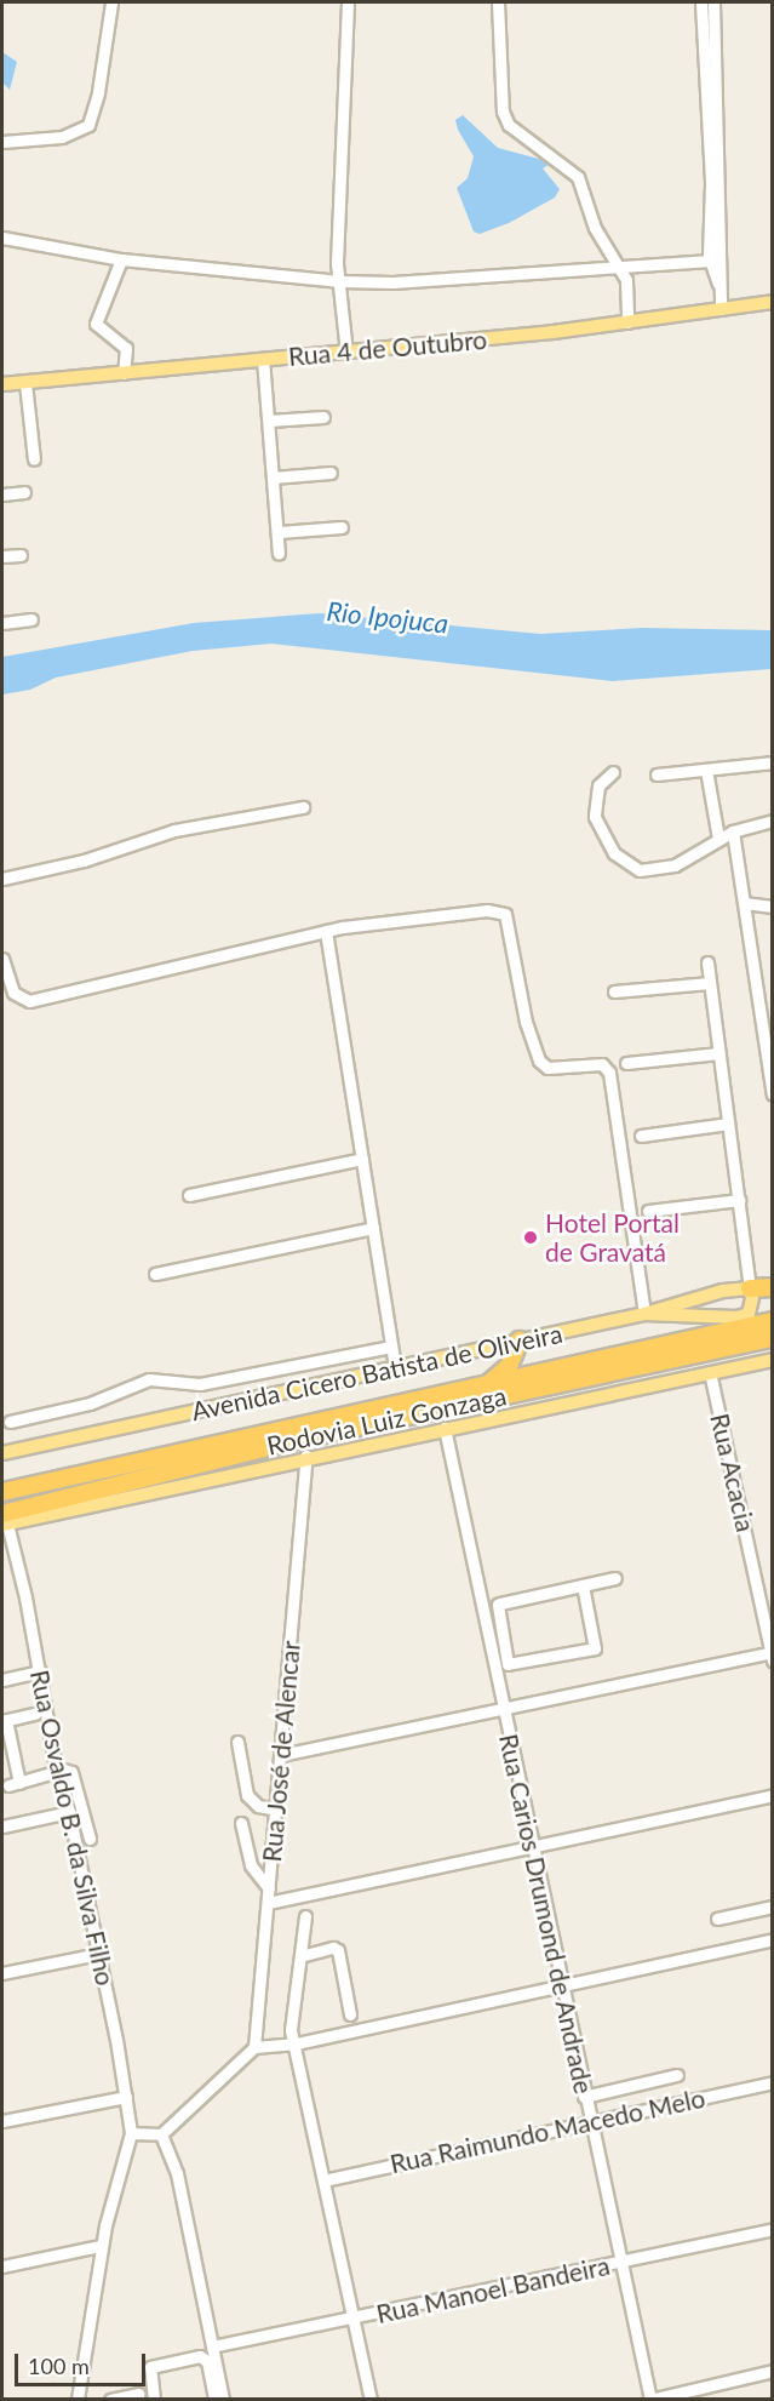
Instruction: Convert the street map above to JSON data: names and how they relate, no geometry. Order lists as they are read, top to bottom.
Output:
{
  "streets": {
    "highway": ["Rodovia Luiz Gonzaga"],
    "main road": ["Rua 4 de Outubro", "Avenida Cicero Batista de Oliveira"],
    "street": [
      "Rua Acacia",
      "Rua José de Alencar",
      "Rua Osvaldo B. da Silva Filho",
      "Rua Carios Drumond de Andrade",
      "Rua Raimundo Macedo Melo",
      "Rua Manoel Bandeira"
    ]
  },
  "crossings": [
    ["Rodovia Luiz Gonzaga", "Rua Osvaldo B. da Silva Filho"],
    ["Rua Carios Drumond de Andrade", "Rua Raimundo Macedo Melo"],
    ["Rua Carios Drumond de Andrade", "Rua Manoel Bandeira"]
  ],
  "water": ["Rio Ipojuca"],
  "places": ["Hotel Portal de Gravatá"],
  "scale_bar": "100 m"
}
